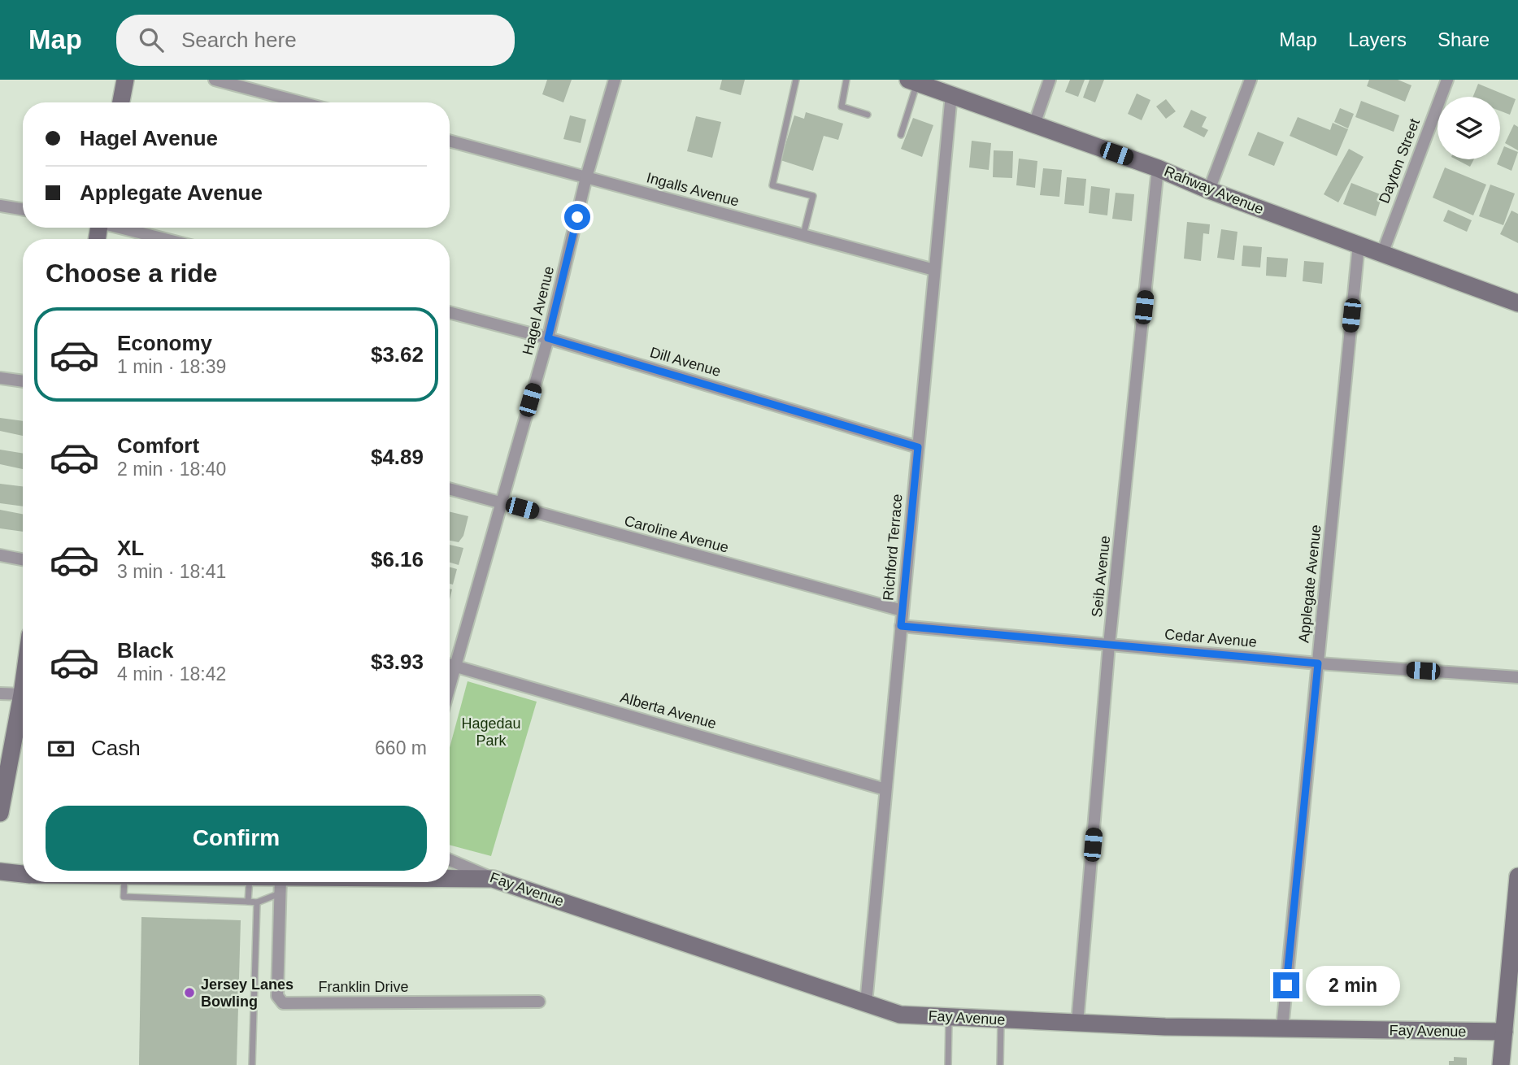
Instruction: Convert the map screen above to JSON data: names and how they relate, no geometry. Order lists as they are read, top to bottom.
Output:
{
  "streets": {
    "street": [
      "Dayton Street",
      "Ingalls Avenue",
      "Rahway Avenue",
      "Hagel Avenue",
      "Dill Avenue",
      "Caroline Avenue",
      "Richford Terrace",
      "Seib Avenue",
      "Applegate Avenue",
      "Cedar Avenue",
      "Alberta Avenue",
      "Fay Avenue",
      "Franklin Drive"
    ]
  },
  "crossings": [
    ["Dayton Street", "Rahway Avenue"],
    ["Ingalls Avenue", "Hagel Avenue"],
    ["Ingalls Avenue", "Richford Terrace"],
    ["Rahway Avenue", "Richford Terrace"],
    ["Rahway Avenue", "Seib Avenue"],
    ["Rahway Avenue", "Applegate Avenue"],
    ["Hagel Avenue", "Dill Avenue"],
    ["Hagel Avenue", "Caroline Avenue"],
    ["Dill Avenue", "Richford Terrace"],
    ["Caroline Avenue", "Richford Terrace"],
    ["Richford Terrace", "Cedar Avenue"],
    ["Richford Terrace", "Alberta Avenue"],
    ["Richford Terrace", "Fay Avenue"],
    ["Seib Avenue", "Cedar Avenue"],
    ["Seib Avenue", "Fay Avenue"],
    ["Applegate Avenue", "Cedar Avenue"],
    ["Applegate Avenue", "Fay Avenue"]
  ],
  "parks": ["Hagedau Park"],
  "places": ["Jersey Lanes Bowling"],
  "page": {
    "header": "Map",
    "search": "Search here",
    "nav": ["Map", "Layers", "Share"],
    "banner": ["Hagel Avenue", "Applegate Avenue"],
    "heading": "Choose a ride",
    "list": [
      {
        "name": "Economy",
        "note": "1 min · 18:39",
        "value": "$3.62"
      },
      {
        "name": "Comfort",
        "note": "2 min · 18:40",
        "value": "$4.89"
      },
      {
        "name": "XL",
        "note": "3 min · 18:41",
        "value": "$6.16"
      },
      {
        "name": "Black",
        "note": "4 min · 18:42",
        "value": "$3.93"
      }
    ],
    "pay": ["Cash", "660 m"],
    "buttons": "Confirm",
    "bubble": "2 min"
  }
}
